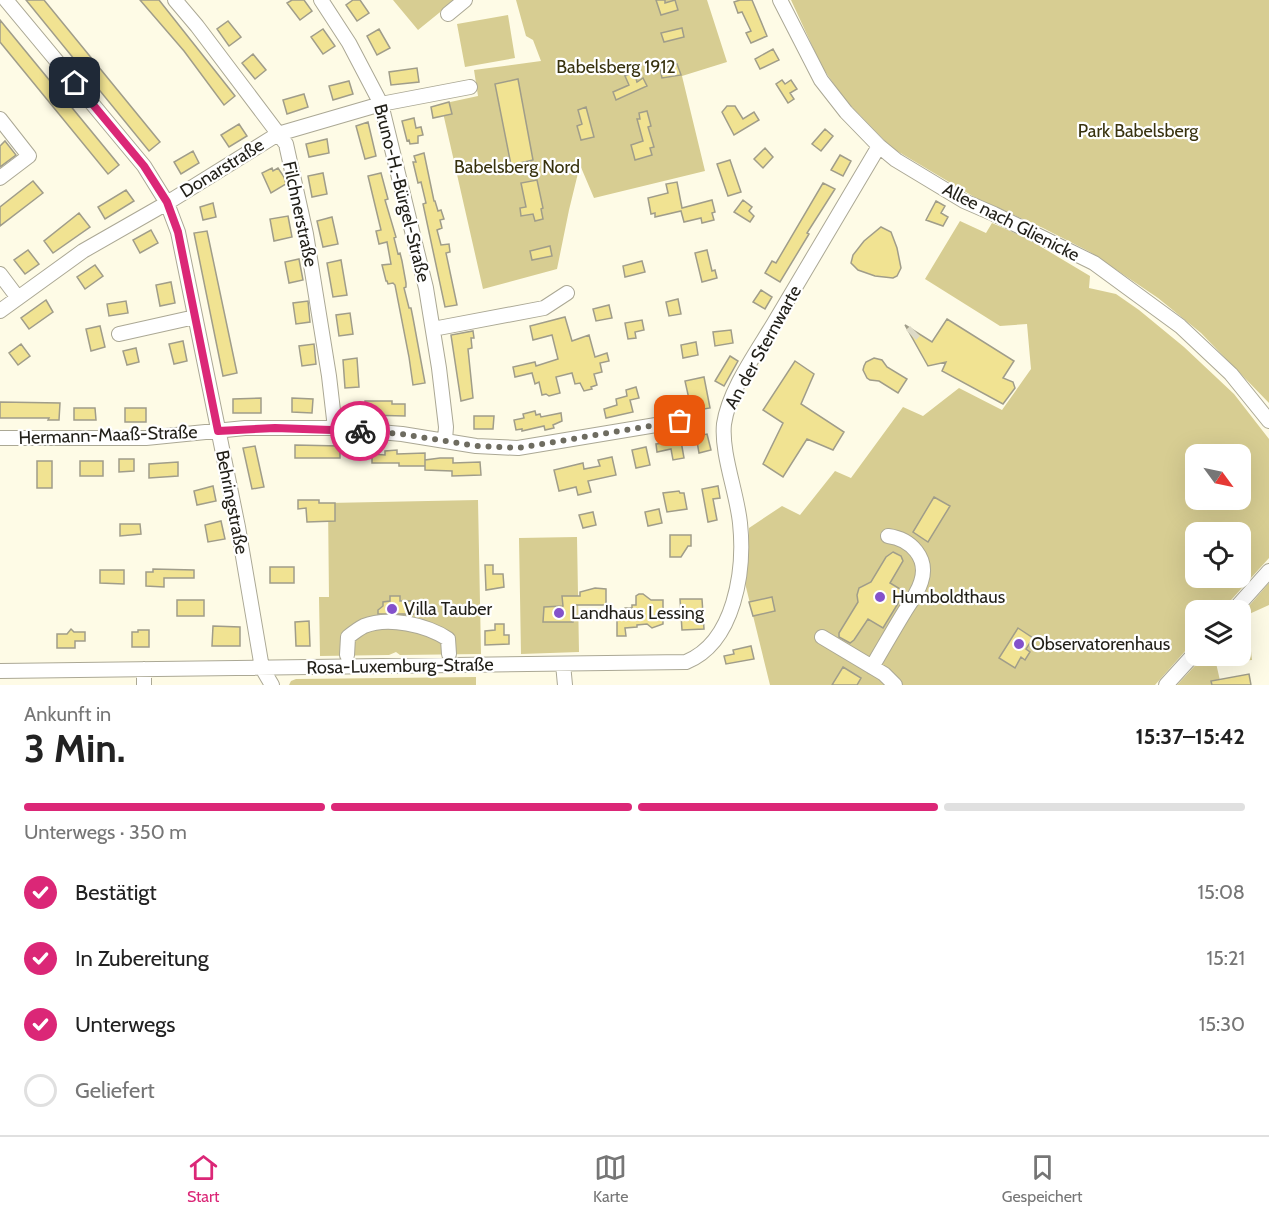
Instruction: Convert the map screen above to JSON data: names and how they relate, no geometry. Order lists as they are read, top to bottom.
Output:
{
  "streets": {
    "street": [
      "Donarstraße",
      "Bruno-H.-Bürgel-Straße",
      "Filchnerstraße",
      "Allee nach Glienicke",
      "An der Sternwarte",
      "Hermann-Maaß-Straße",
      "Behringstraße",
      "Rosa-Luxemburg-Straße"
    ]
  },
  "crossings": [
    ["Donarstraße", "Bruno-H.-Bürgel-Straße"],
    ["Donarstraße", "Filchnerstraße"],
    ["Donarstraße", "Behringstraße"],
    ["Bruno-H.-Bürgel-Straße", "Hermann-Maaß-Straße"],
    ["Filchnerstraße", "Hermann-Maaß-Straße"],
    ["Allee nach Glienicke", "An der Sternwarte"],
    ["An der Sternwarte", "Rosa-Luxemburg-Straße"],
    ["Hermann-Maaß-Straße", "Behringstraße"],
    ["Behringstraße", "Rosa-Luxemburg-Straße"]
  ],
  "parks": ["Babelsberg 1912", "Park Babelsberg", "Babelsberg Nord"],
  "places": [
    "Humboldthaus",
    "Villa Tauber",
    "Landhaus Lessing",
    "Observatorenhaus"
  ],
  "north": "bottom right",
  "page": {
    "heading": ["3 Min.", "Ankunft in", "15:37–15:42"],
    "bar": "Unterwegs · 350 m",
    "list": [
      ["Bestätigt", "15:08"],
      ["In Zubereitung", "15:21"],
      ["Unterwegs", "15:30"],
      "Geliefert"
    ],
    "tabs": ["Start", "Karte", "Gespeichert"]
  }
}
